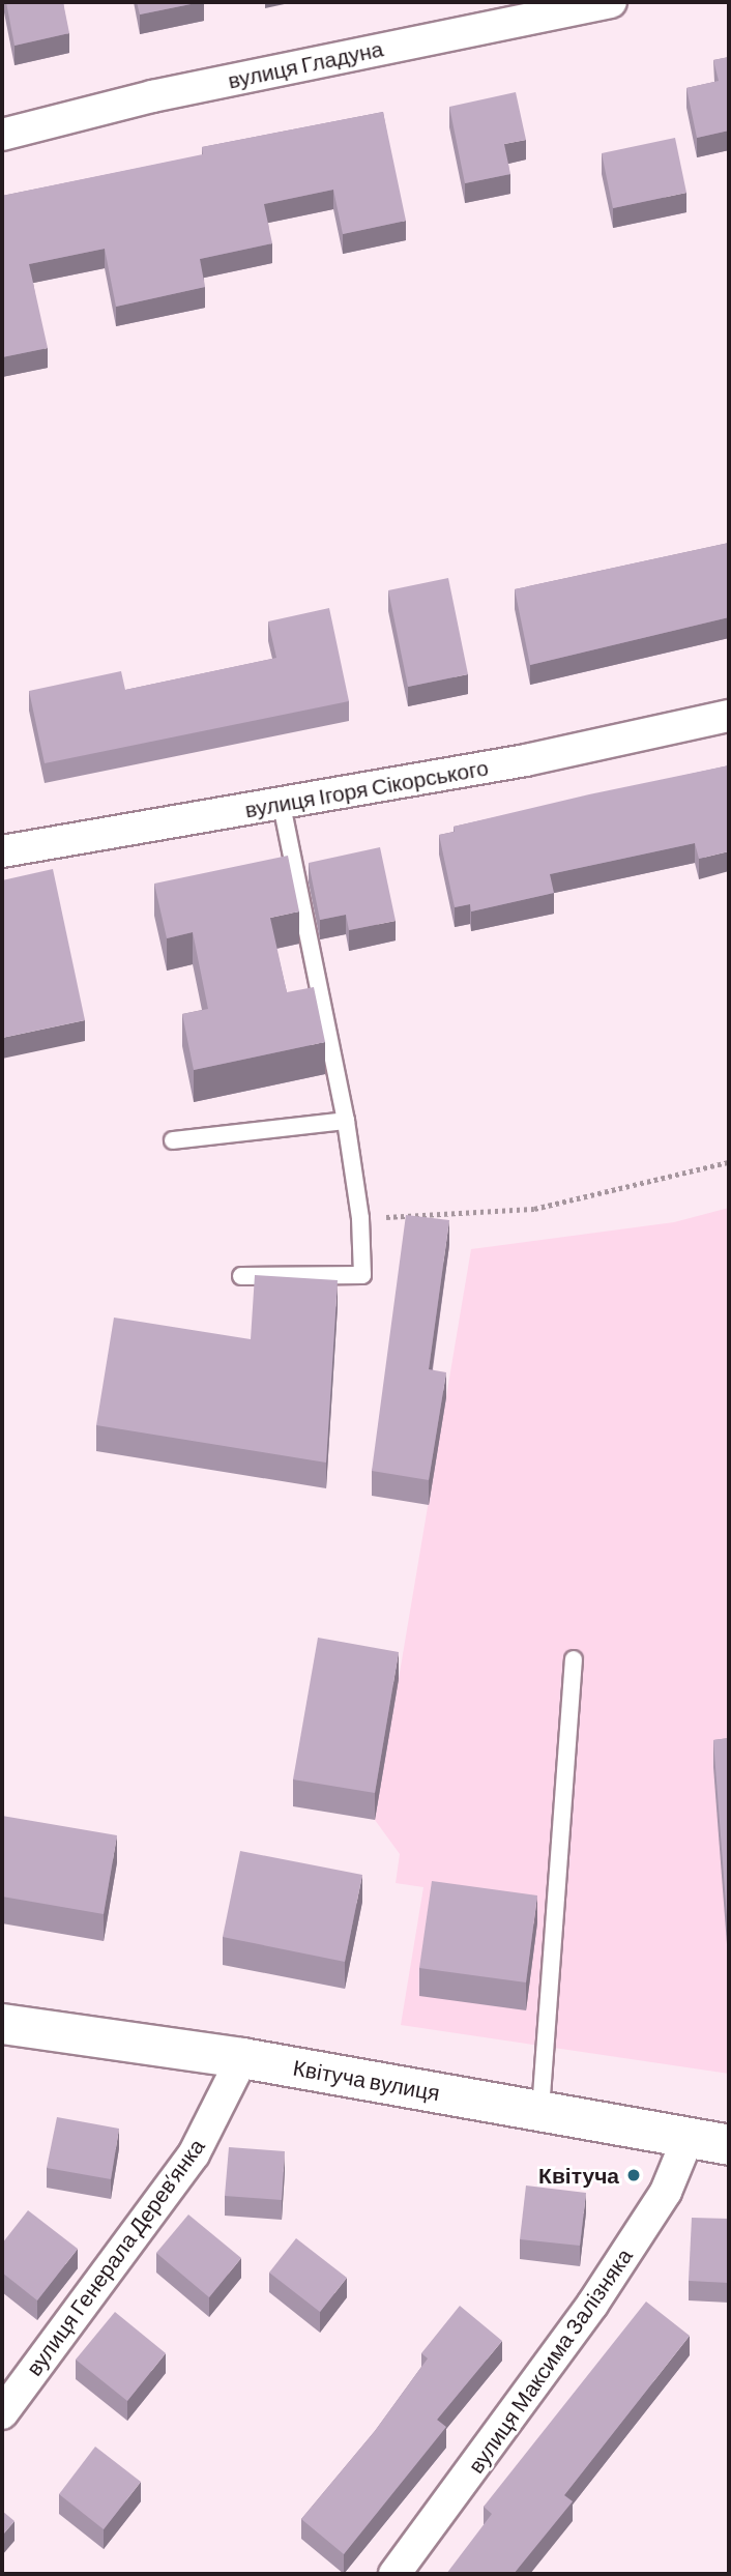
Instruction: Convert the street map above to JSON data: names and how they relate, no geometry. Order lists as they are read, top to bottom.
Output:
{
  "streets": {
    "street": [
      "вулиця Гладуна",
      "вулиця Ігоря Сікорського",
      "Квітуча вулиця",
      "вулиця Генерала Деревʼянка",
      "вулиця Максима Залізняка"
    ]
  },
  "crossings": [
    ["Квітуча вулиця", "вулиця Генерала Деревʼянка"],
    ["Квітуча вулиця", "вулиця Максима Залізняка"]
  ],
  "places": ["Квітуча"]
}
